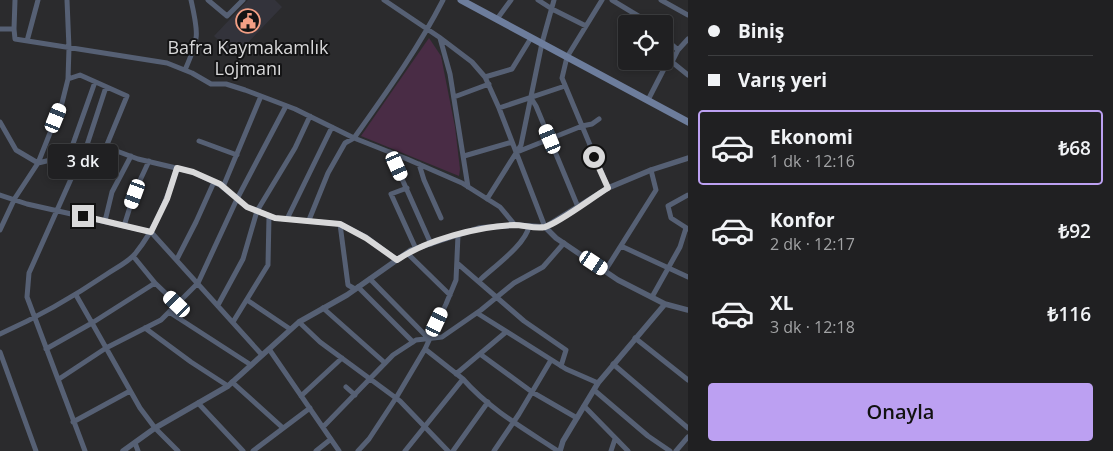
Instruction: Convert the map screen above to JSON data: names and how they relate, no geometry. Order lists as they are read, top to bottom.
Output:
{
  "places": {
    "public building": ["Bafra Kaymakamlık Lojmanı"]
  },
  "page": {
    "banner": ["Biniş", "Varış yeri"],
    "list": [
      {
        "name": "Ekonomi",
        "note": "1 dk · 12:16",
        "value": "₺68"
      },
      {
        "name": "Konfor",
        "note": "2 dk · 12:17",
        "value": "₺92"
      },
      {
        "name": "XL",
        "note": "3 dk · 12:18",
        "value": "₺116"
      }
    ],
    "bubble": "3 dk",
    "buttons": "Onayla"
  }
}
